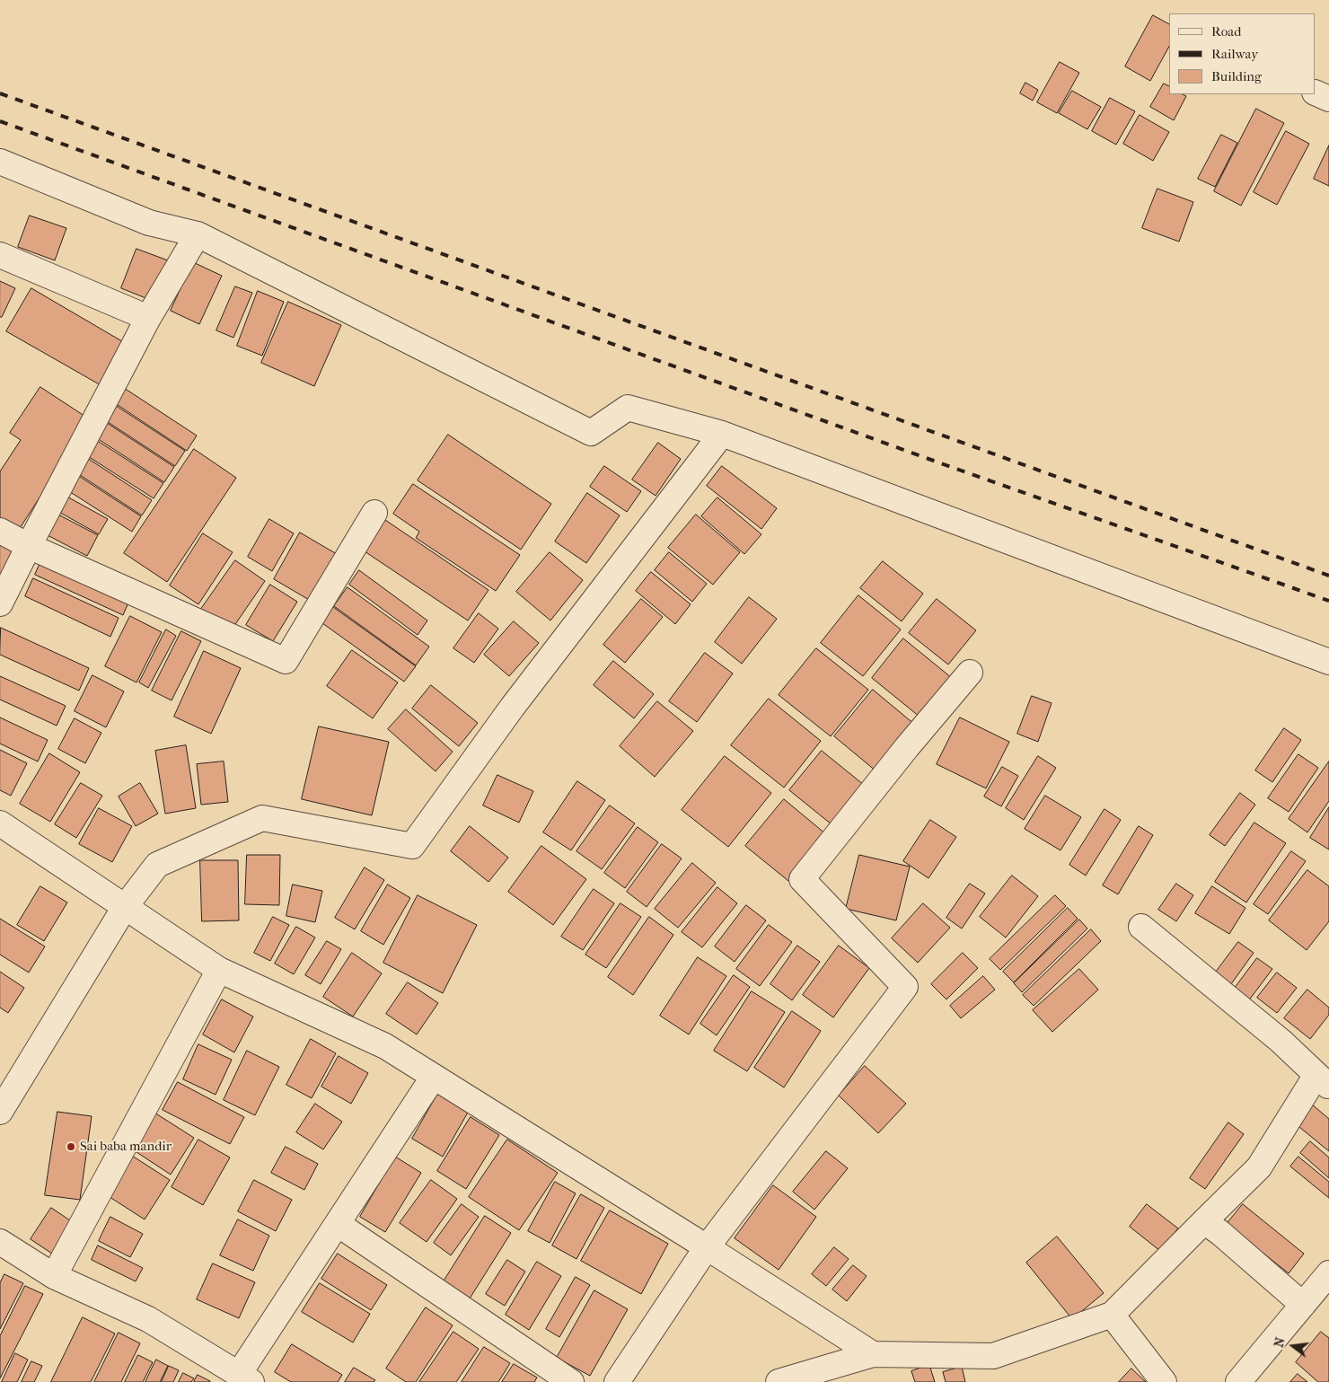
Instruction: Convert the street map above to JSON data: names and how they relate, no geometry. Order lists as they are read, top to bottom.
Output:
{
  "places": ["Sai baba mandir"],
  "legend": ["Road", "Railway", "Building"],
  "north": "left"
}
